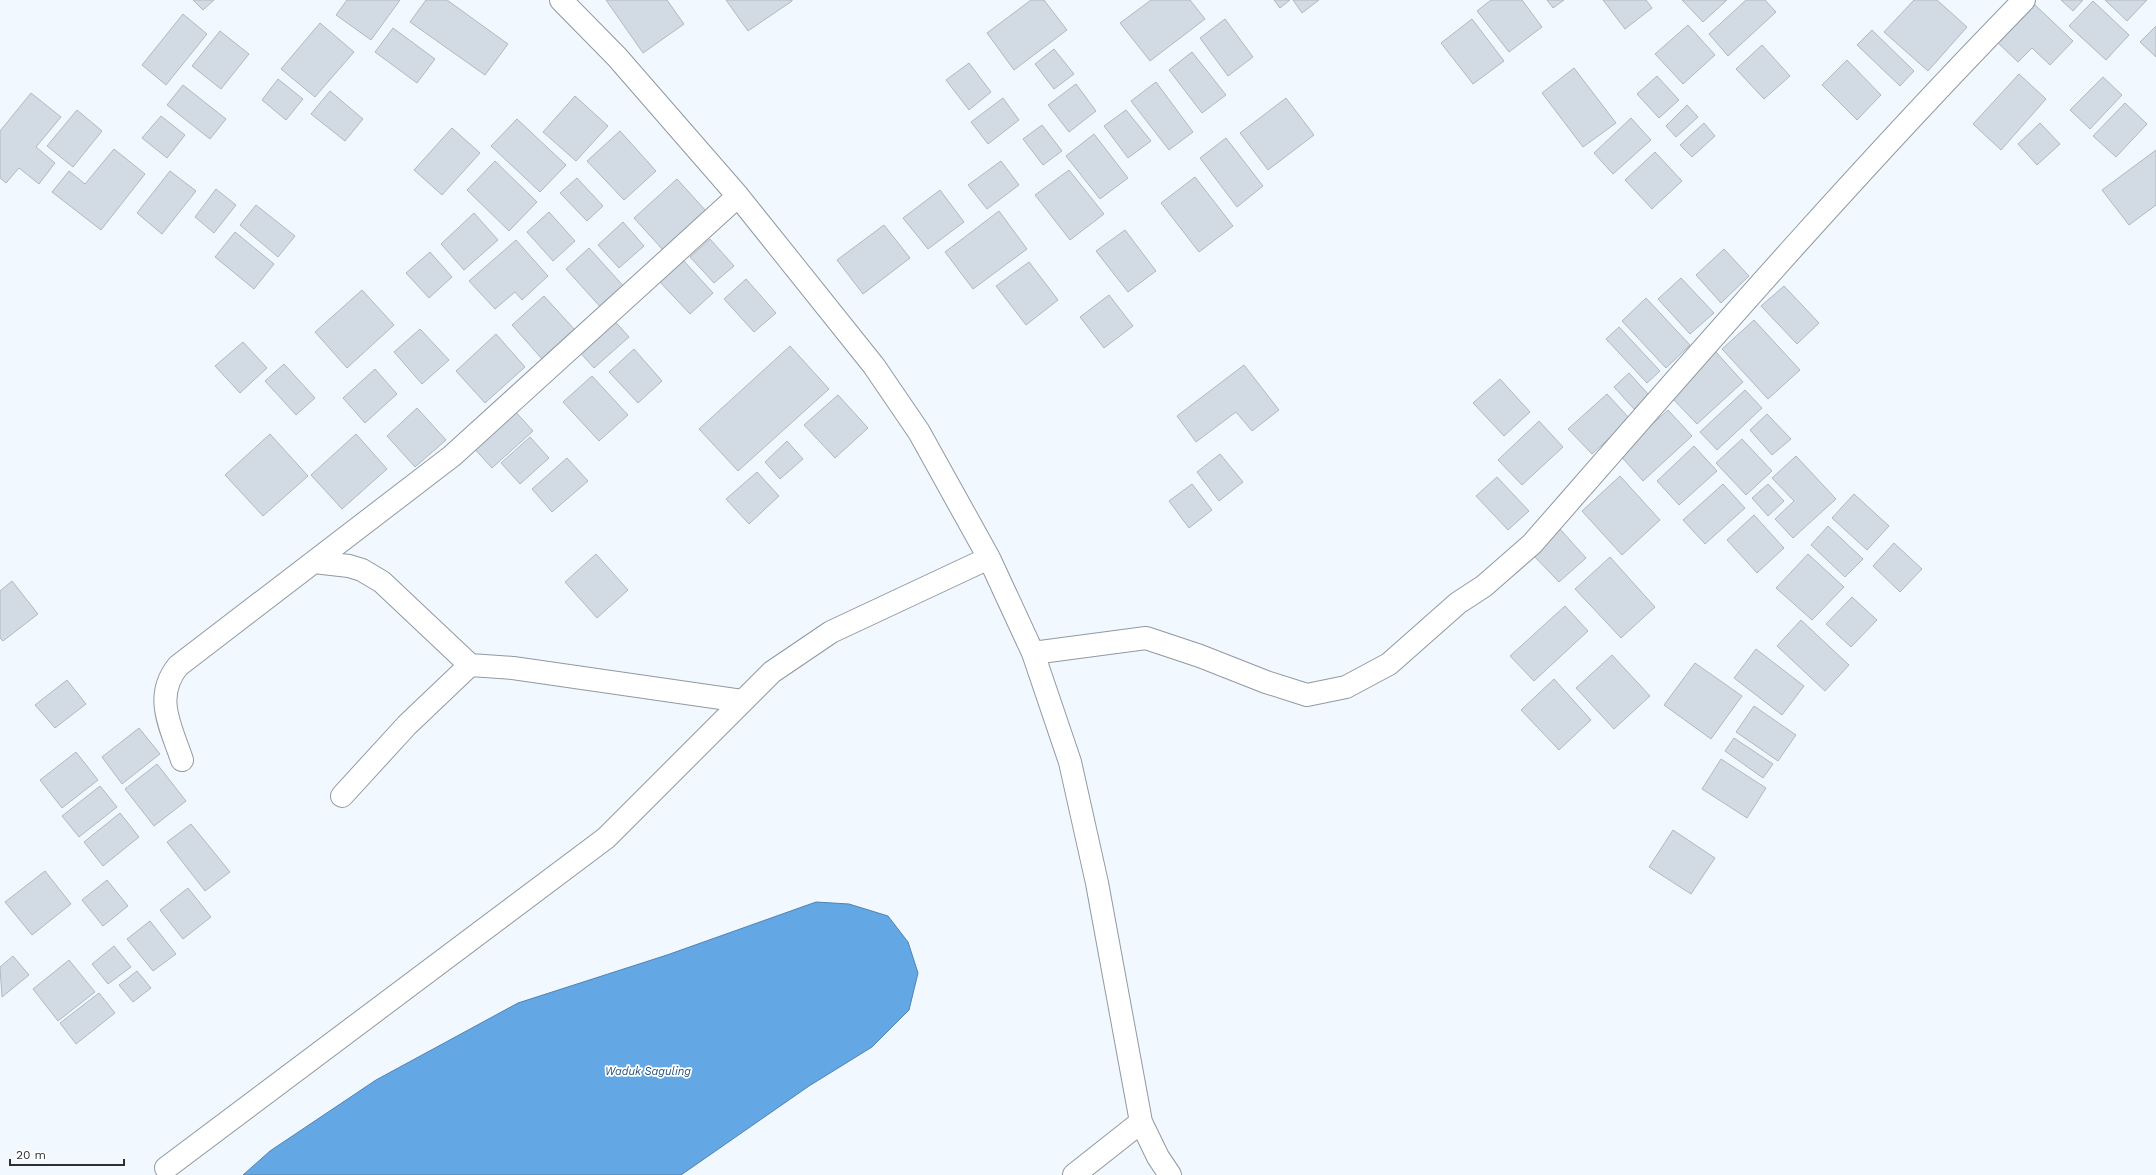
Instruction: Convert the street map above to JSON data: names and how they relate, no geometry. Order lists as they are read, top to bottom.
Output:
{
  "water": ["Waduk Saguling"],
  "scale_bar": "20 m"
}
